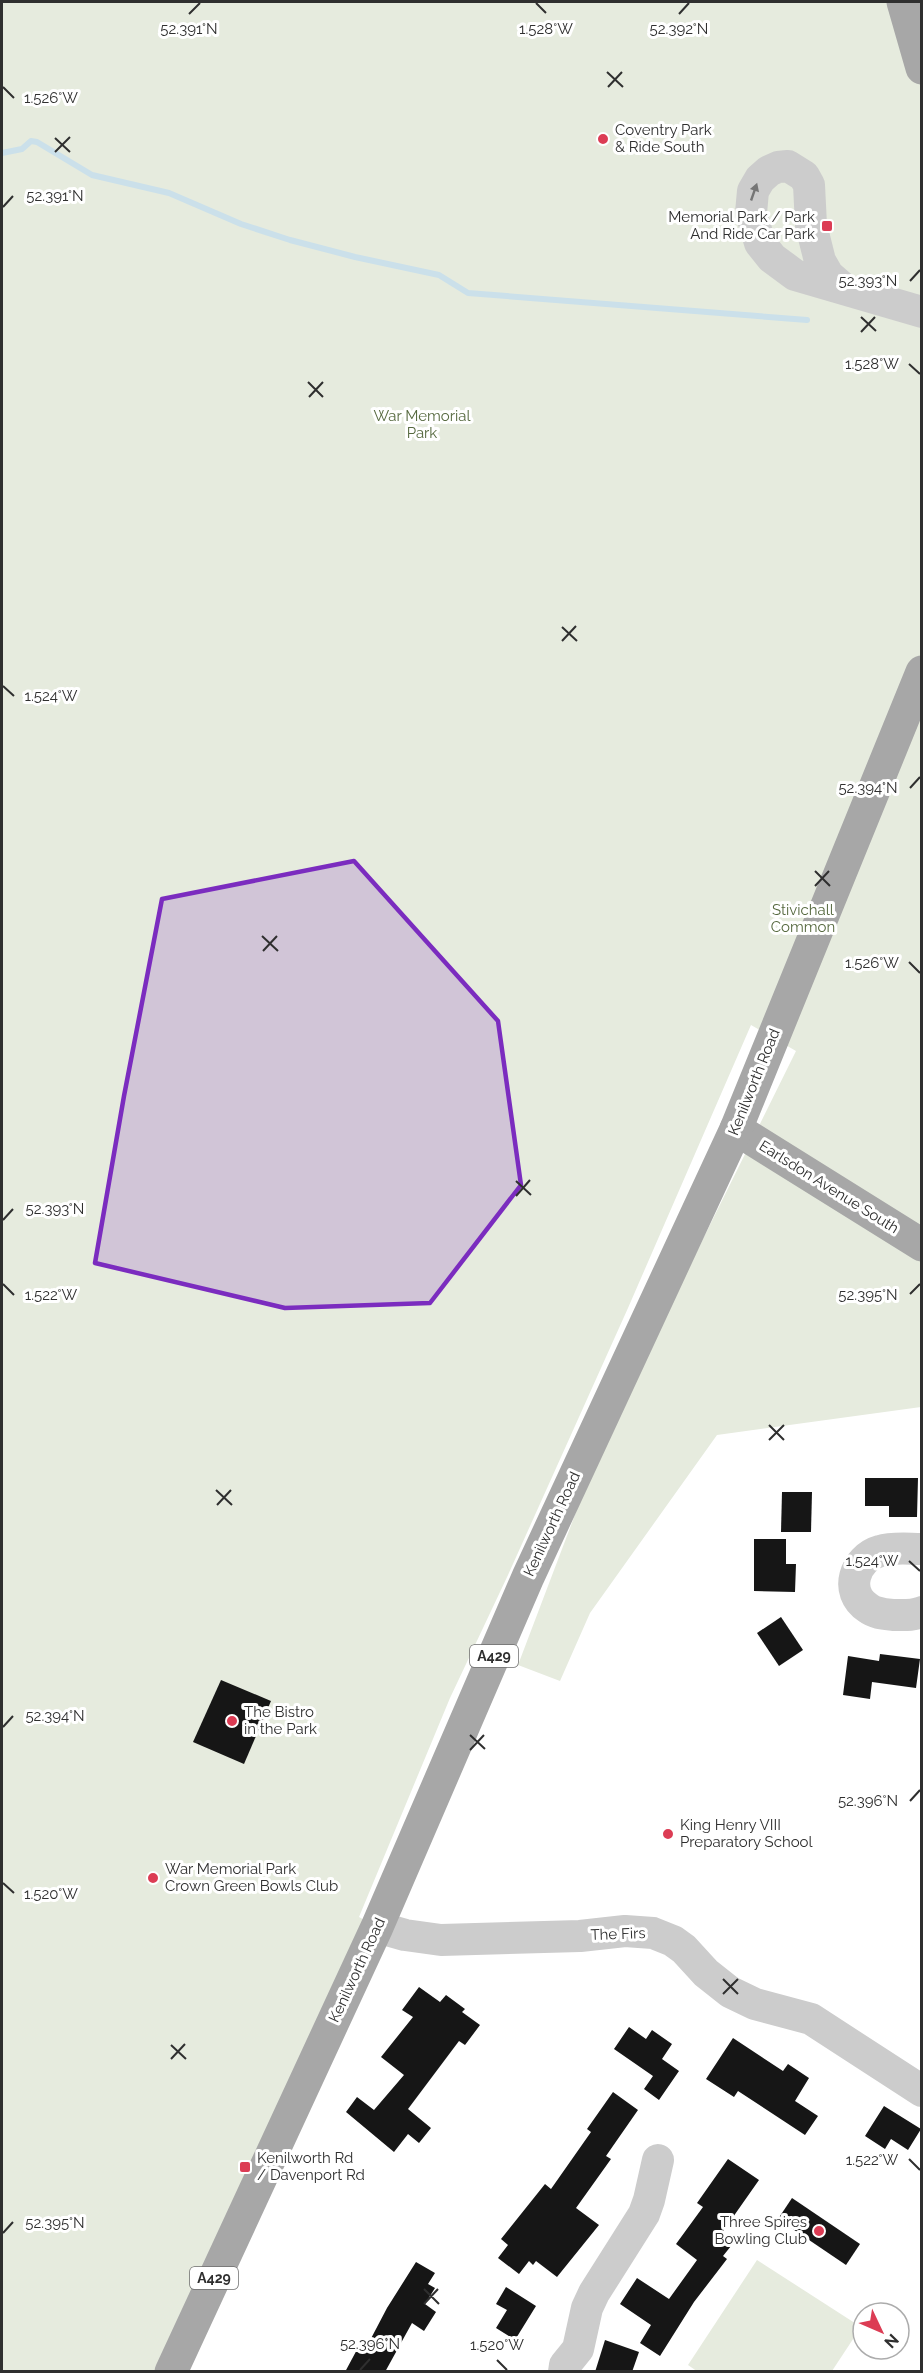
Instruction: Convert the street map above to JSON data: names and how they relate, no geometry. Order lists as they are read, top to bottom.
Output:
{
  "streets": {
    "main road": ["Kenilworth Road", "Earlsdon Avenue South", "A429"],
    "street": ["The Firs"]
  },
  "crossings": [
    ["Kenilworth Road", "Earlsdon Avenue South"],
    ["Kenilworth Road", "The Firs"]
  ],
  "parks": ["War Memorial Park", "Stivichall Common"],
  "places": {
    "other": [
      "Coventry Park & Ride South",
      "The Bistro in the Park",
      "King Henry VIII Preparatory School",
      "War Memorial Park Crown Green Bowls Club",
      "Three Spires Bowling Club"
    ],
    "transit": ["Memorial Park / Park And Ride Car Park", "Kenilworth Rd / Davenport Rd"]
  },
  "north": "bottom right",
  "coordinates": [
    "1.528°W",
    "52.392°N",
    "52.391°N",
    "1.526°W",
    "52.393°N",
    "1.524°W",
    "52.394°N",
    "52.395°N",
    "1.522°W",
    "52.396°N",
    "1.520°W"
  ]
}
